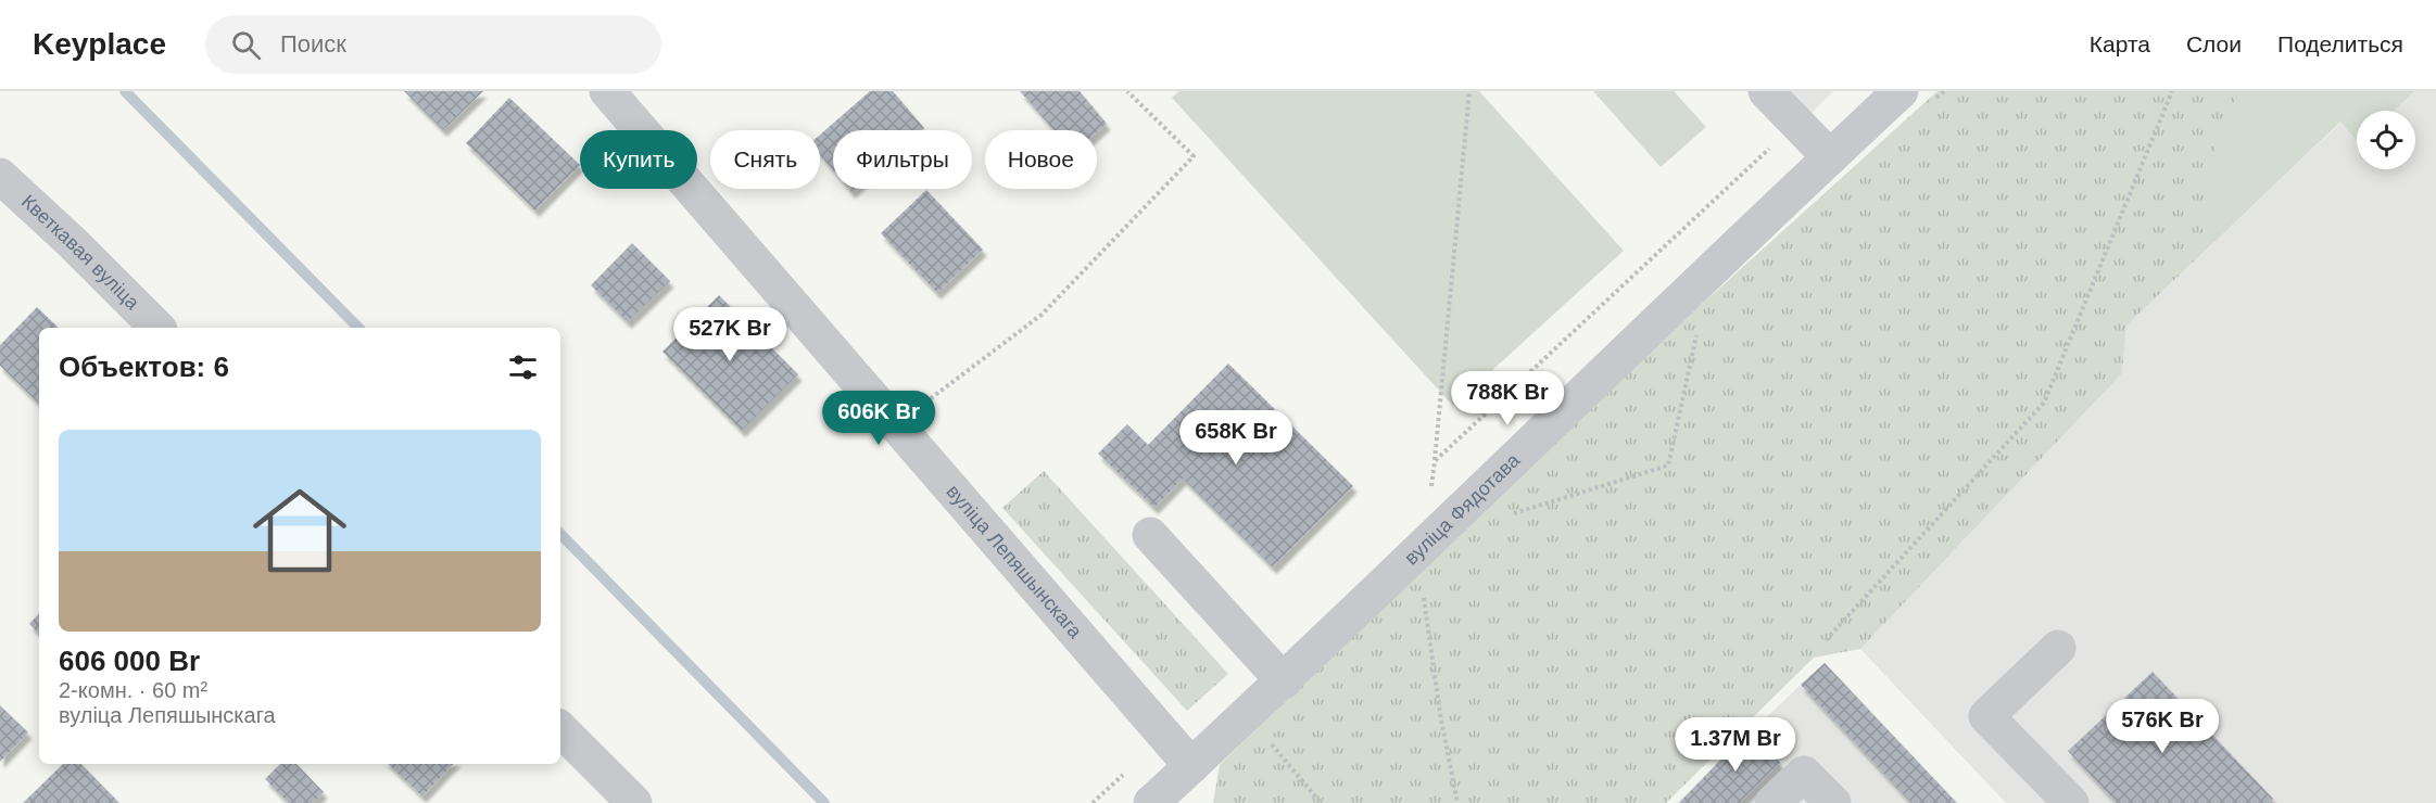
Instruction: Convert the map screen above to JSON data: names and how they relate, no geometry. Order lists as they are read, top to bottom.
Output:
{
  "streets": {
    "street": ["Кветкавая вуліца", "вуліца Фядотава", "вуліца Лепяшынскага"]
  },
  "crossings": [
    ["вуліца Фядотава", "вуліца Лепяшынскага"]
  ],
  "page": {
    "header": "Keyplace",
    "search": "Поиск",
    "nav": ["Карта", "Слои", "Поделиться"],
    "chip": [
      "Купить",
      "Снять",
      "Фильтры",
      "Новое"
    ],
    "price": [
      "527K Br",
      "788K Br",
      "606K Br",
      "658K Br",
      "576K Br",
      "1.37M Br"
    ],
    "heading": "Объектов: 6",
    "list": [
      {
        "name": "606 000 Br",
        "note": "2-комн. · 60 m² · вуліца Лепяшынскага"
      }
    ]
  }
}
